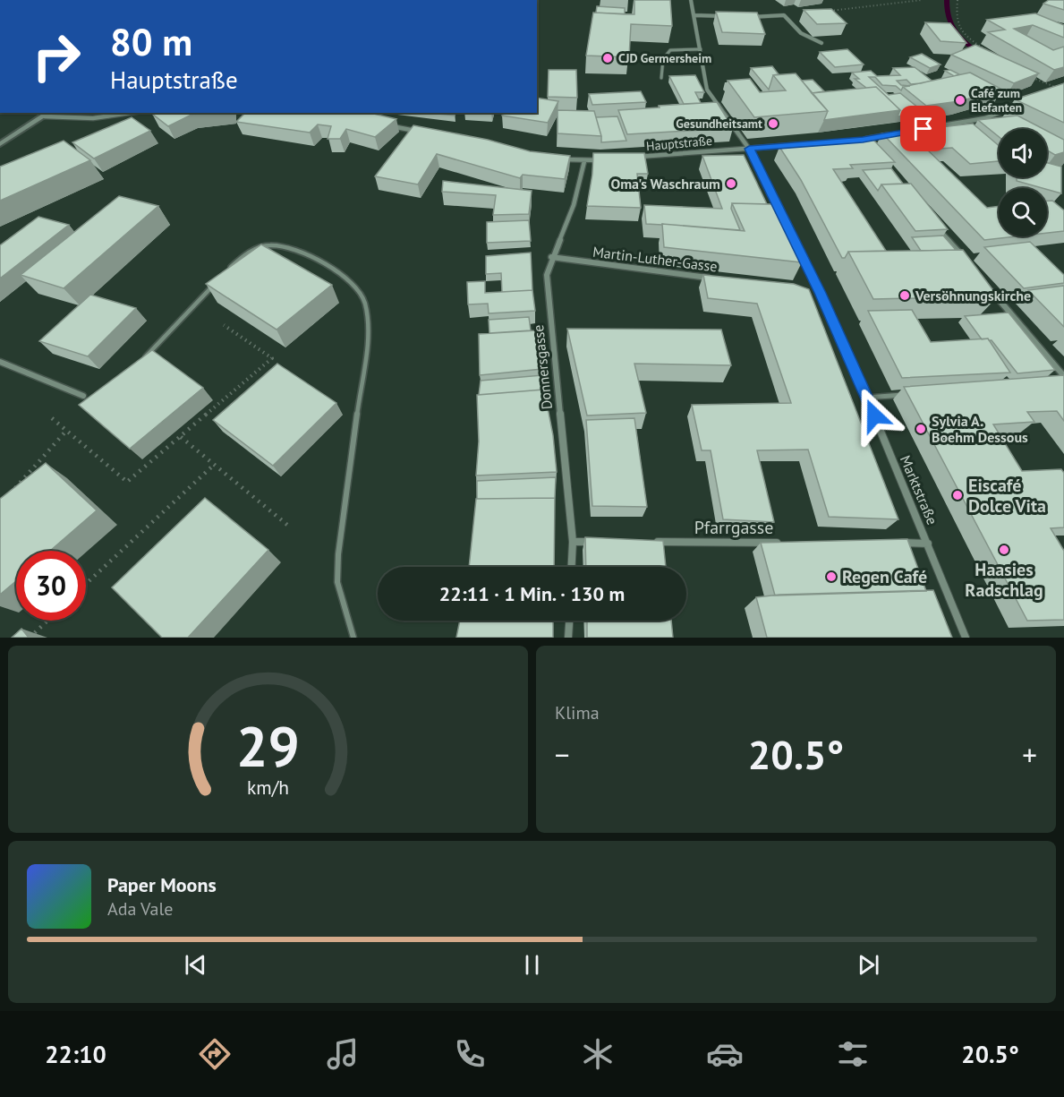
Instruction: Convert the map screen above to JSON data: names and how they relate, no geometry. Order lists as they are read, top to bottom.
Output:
{
  "streets": {
    "street": [
      "Hauptstraße",
      "Martin-Luther-Gasse",
      "Donnersgasse",
      "Marktstraße",
      "Pfarrgasse"
    ]
  },
  "crossings": [
    ["Hauptstraße", "Marktstraße"],
    ["Martin-Luther-Gasse", "Donnersgasse"]
  ],
  "places": [
    "CJD Germersheim",
    "Café zum Elefanten",
    "Gesundheitsamt",
    "Oma's Waschraum",
    "Versöhnungskirche",
    "Sylvia A. Boehm Dessous",
    "Eiscafé Dolce Vita",
    "Haasies Radschlag",
    "Regen Café"
  ],
  "page": {
    "turn": ["80 m", "Hauptstraße"],
    "limit": "30",
    "trip": "22:11 · 1 Min. · 130 m",
    "tile": "Klima",
    "heat": ["−", "20.5°", "+"],
    "song": ["Paper Moons", "Ada Vale"],
    "tabs": ["22:10", "20.5°"],
    "gauge": ["29", "km/h"]
  }
}
